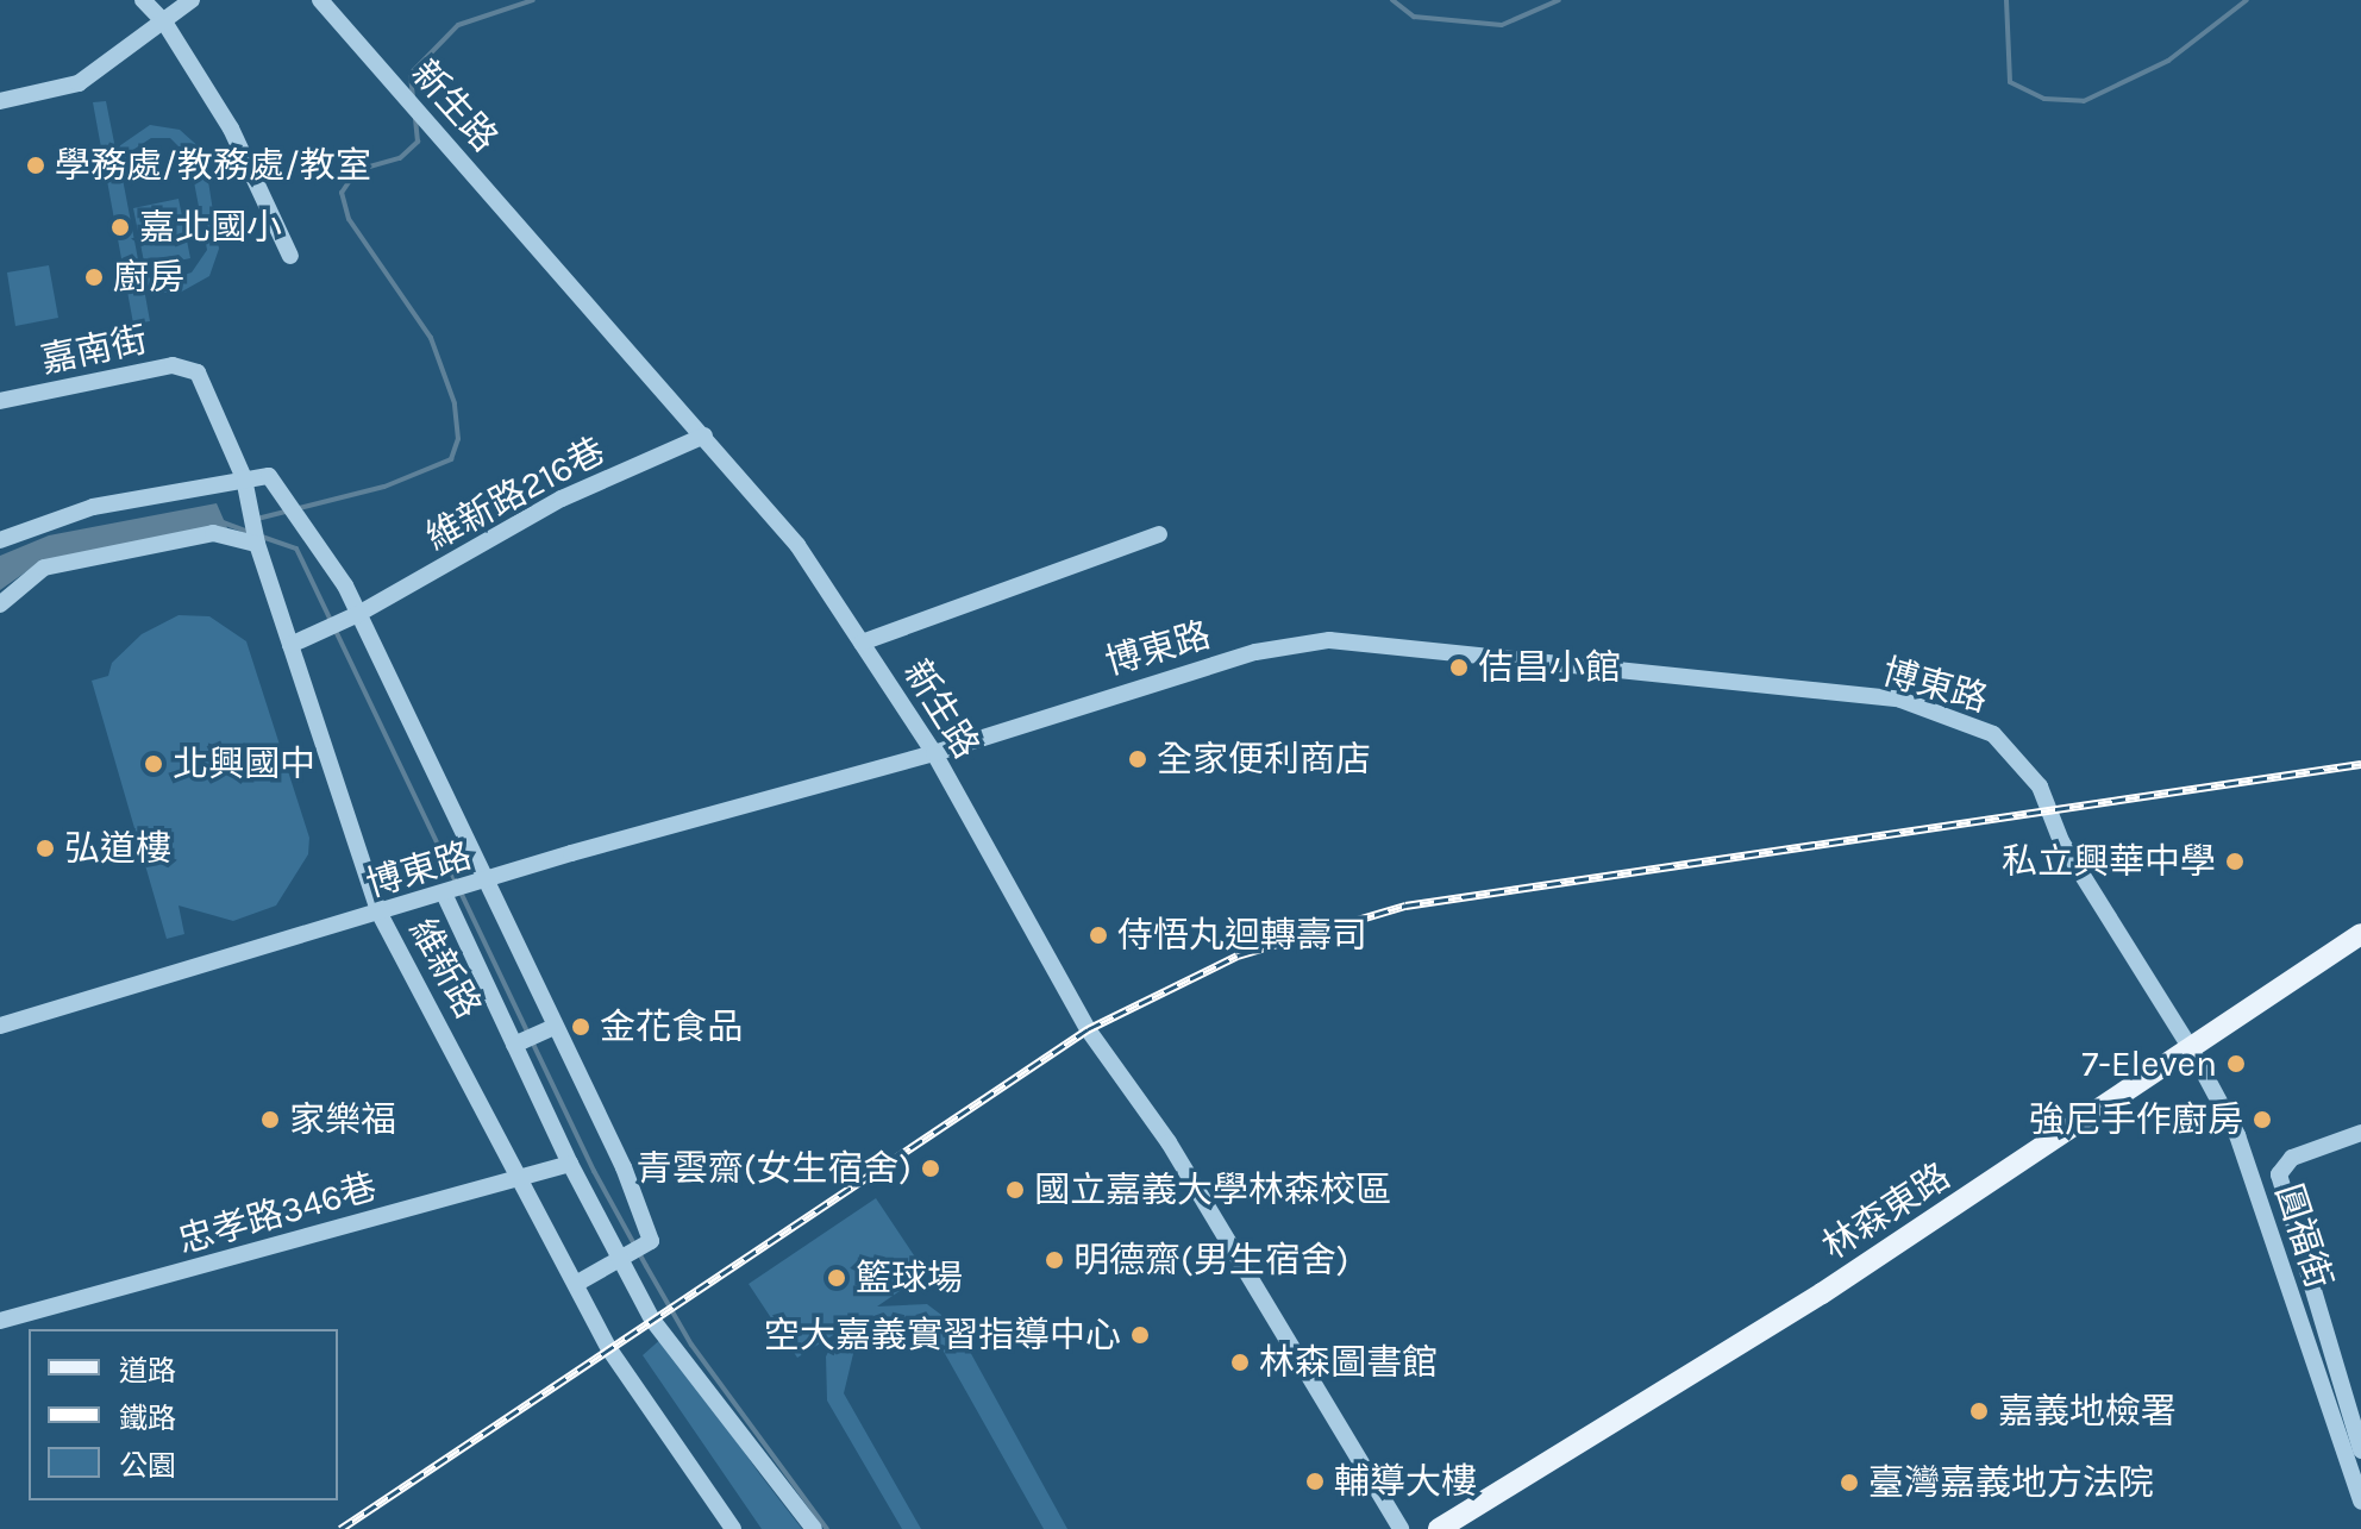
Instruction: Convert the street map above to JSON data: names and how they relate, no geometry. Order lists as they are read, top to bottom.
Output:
{
  "streets": {
    "main road": ["林森東路"],
    "street": [
      "新生路",
      "嘉南街",
      "維新路216巷",
      "博東路",
      "維新路",
      "忠孝路346巷",
      "圓福街"
    ]
  },
  "crossings": [
    ["新生路", "維新路216巷"],
    ["新生路", "博東路"],
    ["嘉南街", "維新路"],
    ["維新路216巷", "維新路"],
    ["博東路", "維新路"],
    ["博東路", "林森東路"],
    ["博東路", "圓福街"],
    ["維新路", "忠孝路346巷"],
    ["林森東路", "圓福街"]
  ],
  "places": [
    "學務處/教務處/教室",
    "嘉北國小",
    "廚房",
    "佶昌小館",
    "全家便利商店",
    "北興國中",
    "弘道樓",
    "私立興華中學",
    "侍悟丸迴轉壽司",
    "金花食品",
    "7-Eleven",
    "家樂福",
    "強尼手作廚房",
    "青雲齋(女生宿舍)",
    "國立嘉義大學林森校區",
    "明德齋(男生宿舍)",
    "籃球場",
    "空大嘉義實習指導中心",
    "林森圖書館",
    "嘉義地檢署",
    "輔導大樓",
    "臺灣嘉義地方法院"
  ],
  "legend": ["道路", "鐵路", "公園"]
}
